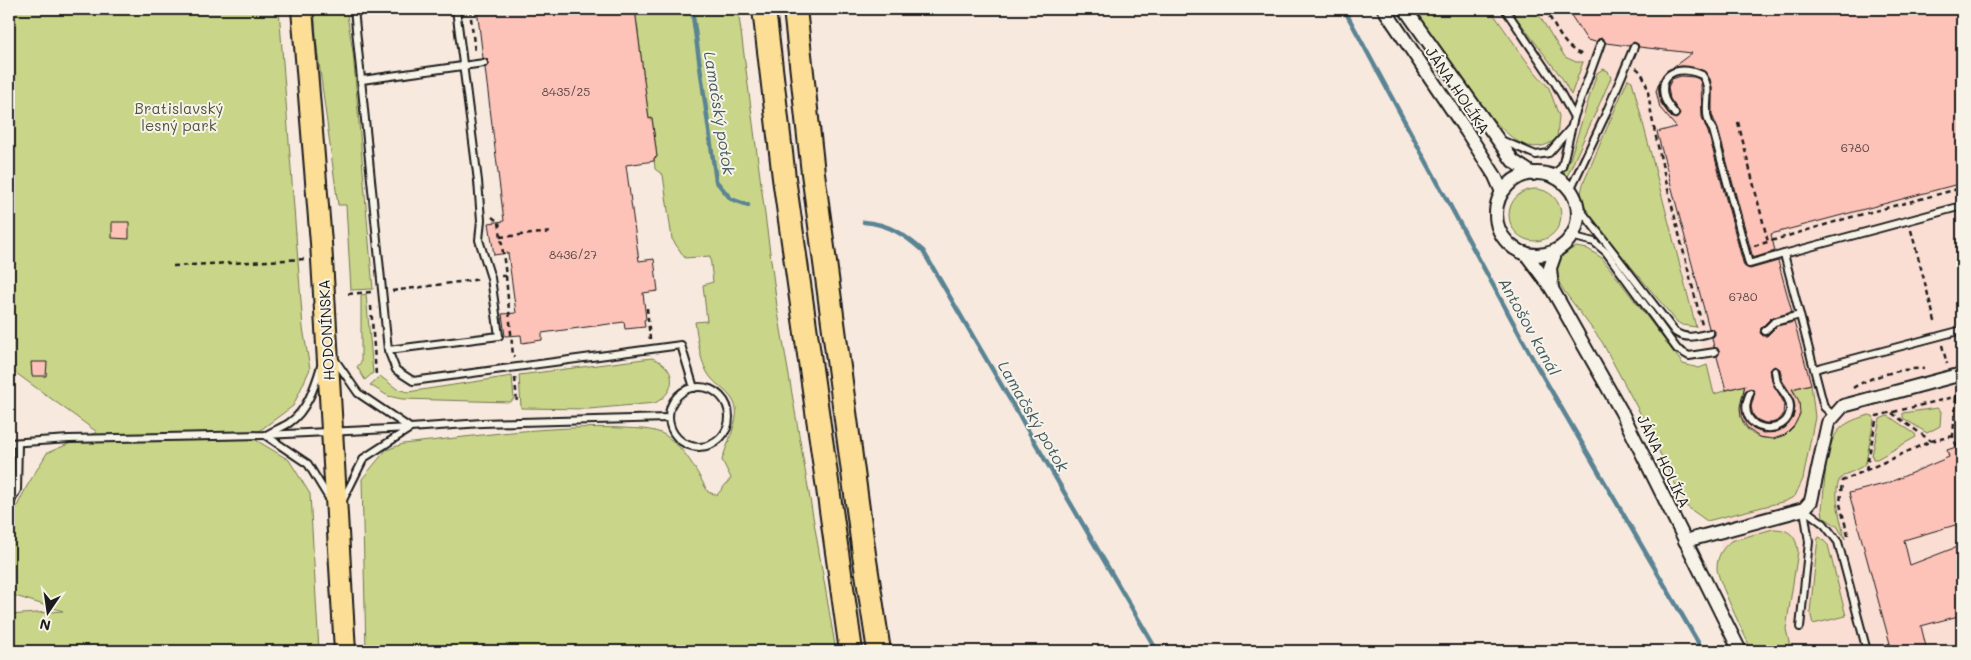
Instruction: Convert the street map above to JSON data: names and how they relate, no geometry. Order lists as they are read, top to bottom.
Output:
{
  "streets": {
    "main road": ["HODONÍNSKA"],
    "street": ["JÁNA HOLÍKA"]
  },
  "water": ["Lamačský potok", "Antošov kanál"],
  "parks": ["Bratislavský lesný park"],
  "house_numbers": [
    "8435/25",
    "6780",
    "8436/27",
    "6780"
  ],
  "north": "bottom"
}
